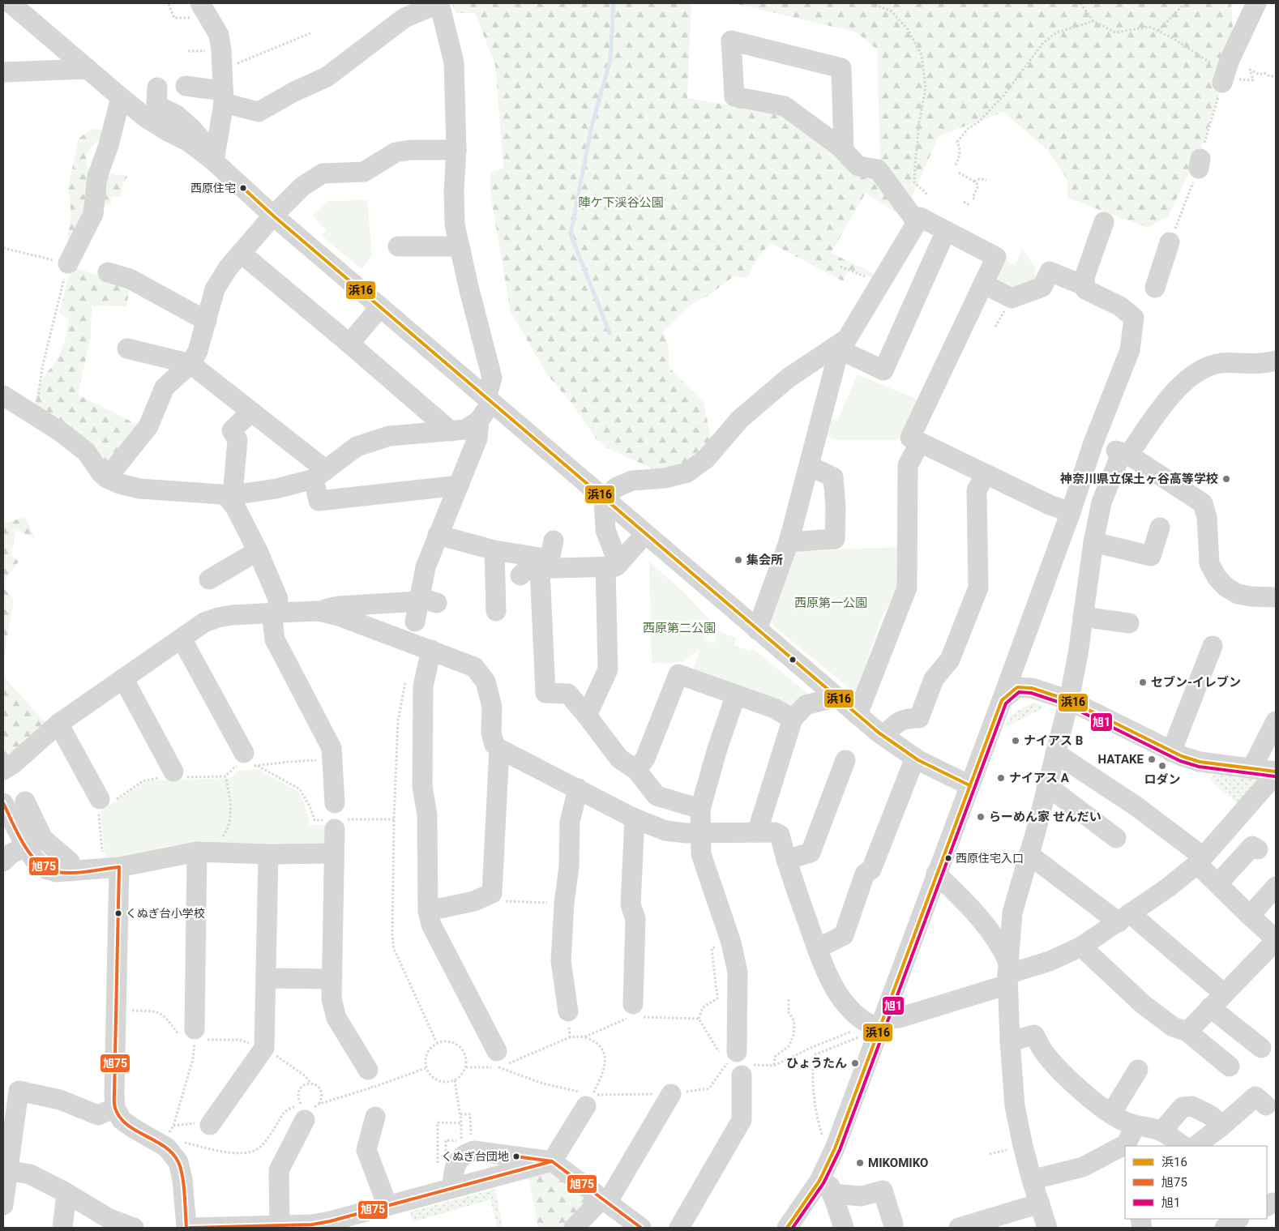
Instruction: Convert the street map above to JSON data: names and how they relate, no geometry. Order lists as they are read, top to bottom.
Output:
{
  "parks": ["陣ケ下渓谷公園", "西原第一公園", "西原第二公園"],
  "places": [
    "西原住宅",
    "神奈川県立保土ヶ谷高等学校",
    "集会所",
    "セブン-イレブン",
    "ナイアス B",
    "HATAKE",
    "ロダン",
    "ナイアス A",
    "らーめん家 せんだい",
    "西原住宅入口",
    "くぬぎ台小学校",
    "ひょうたん",
    "くぬぎ台団地",
    "MIKOMIKO"
  ],
  "lines": ["transit line 浜16", "transit line 旭1", "transit line 旭75"],
  "legend": ["浜16", "旭75", "旭1"]
}
